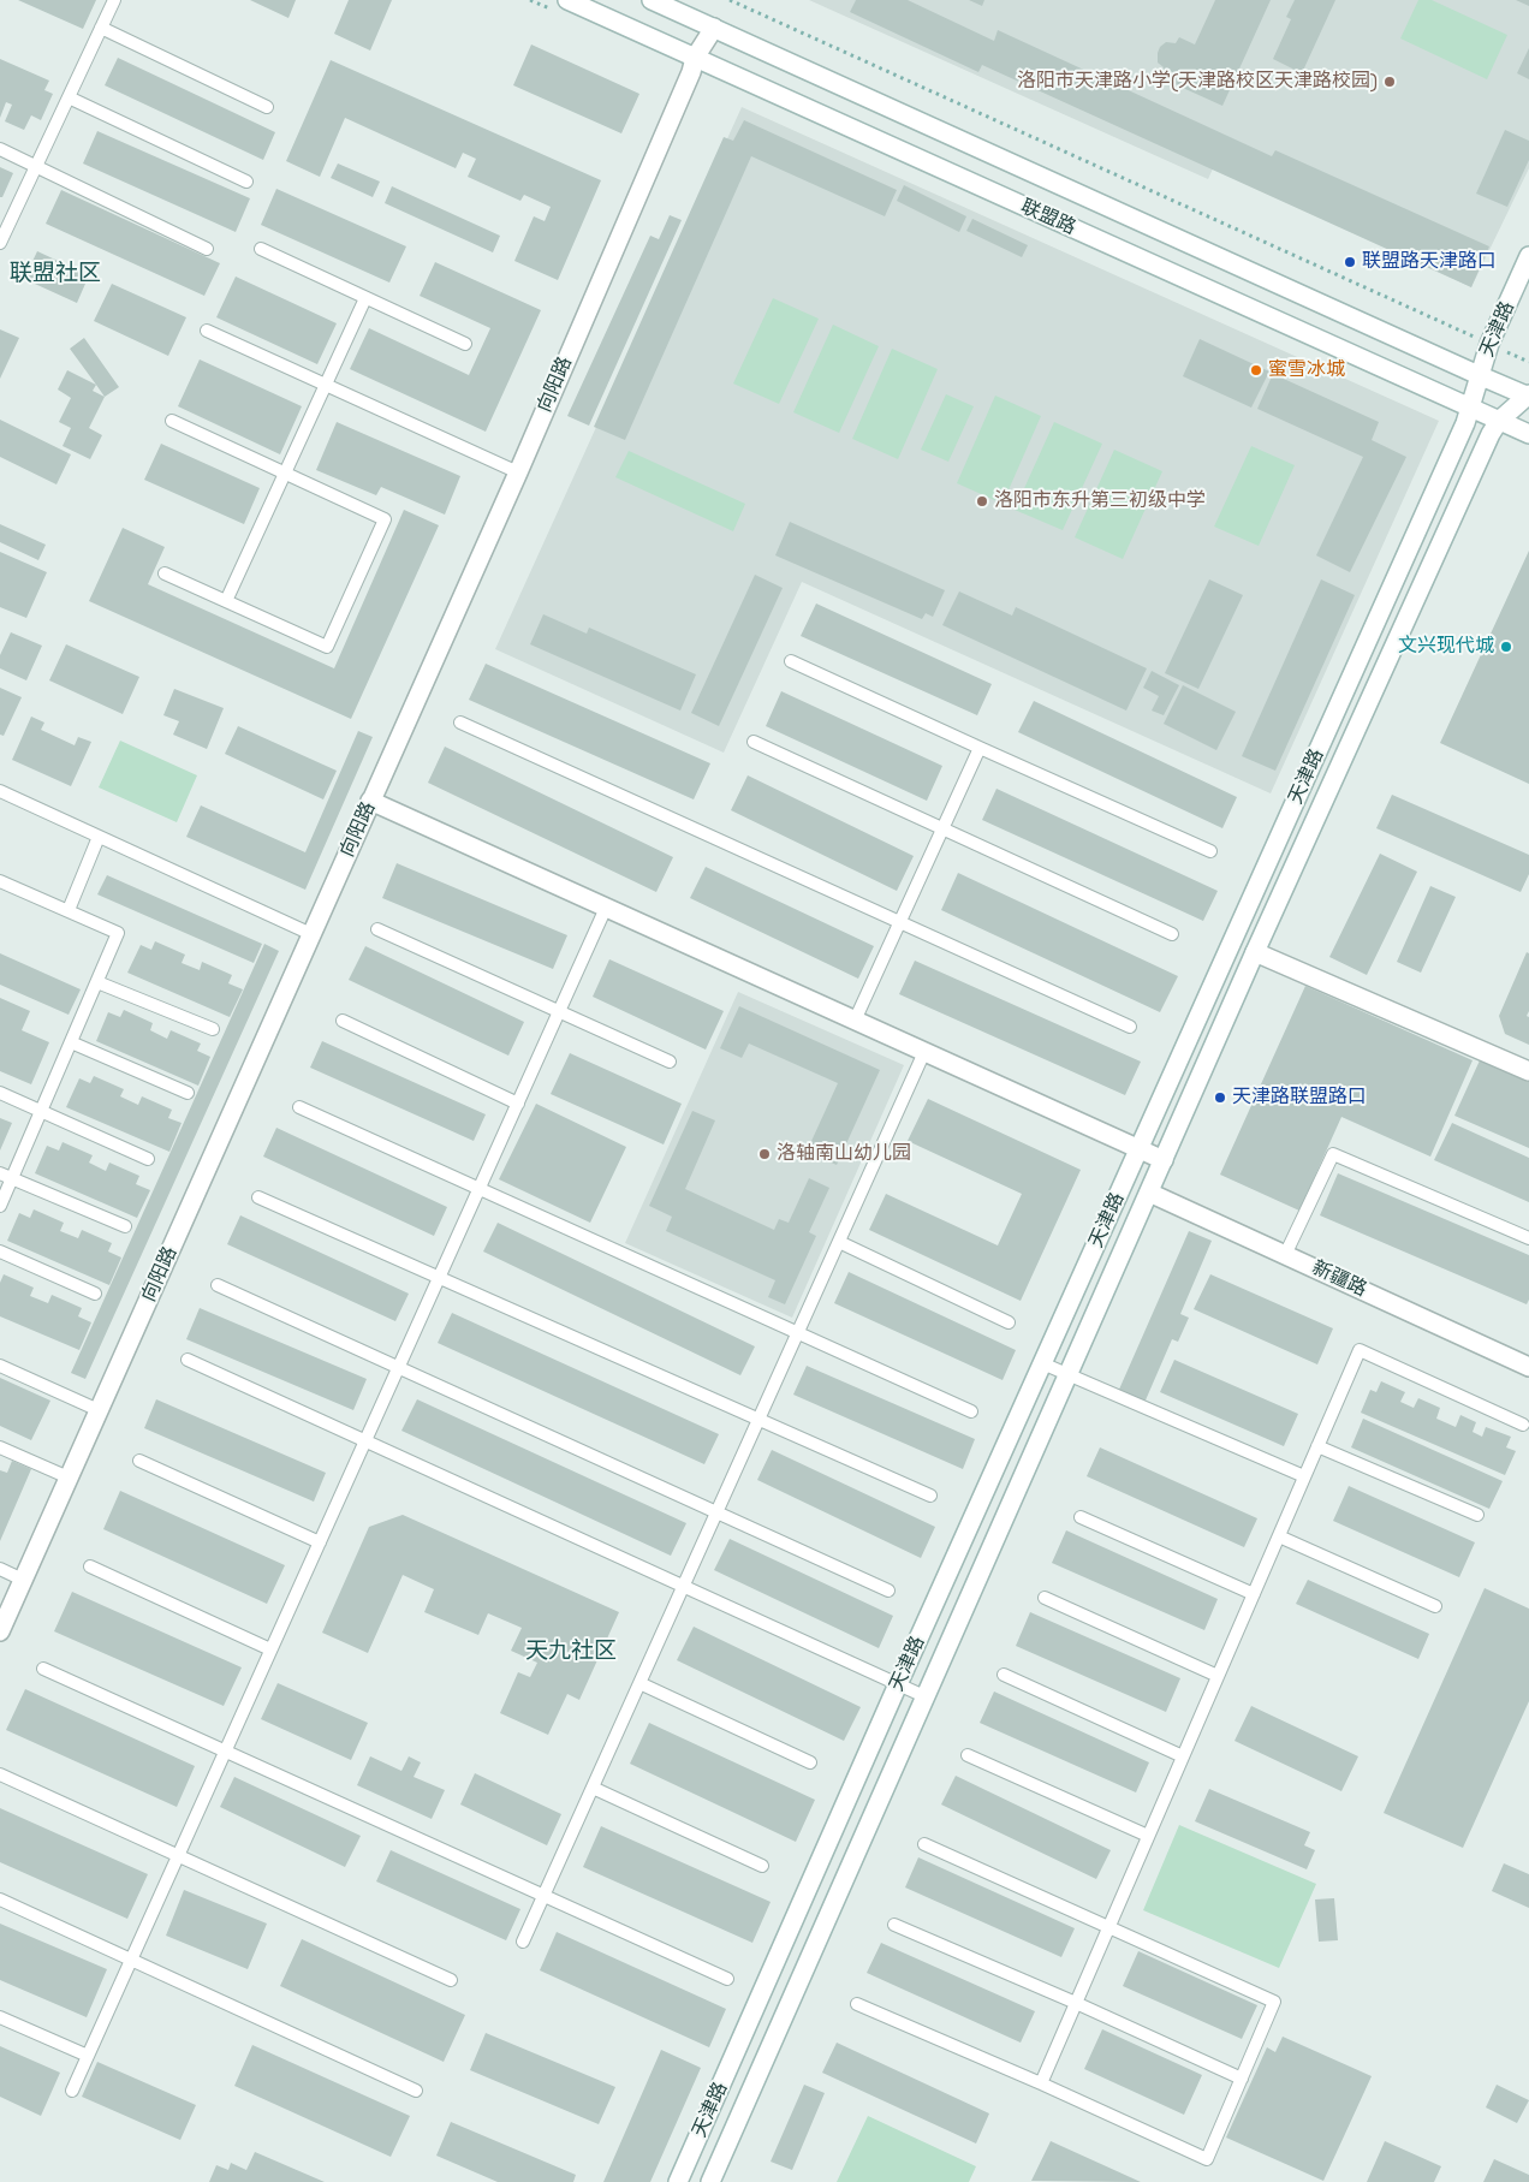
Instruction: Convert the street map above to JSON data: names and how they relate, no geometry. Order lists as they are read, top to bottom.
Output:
{
  "streets": {
    "main road": [
      "联盟路",
      "天津路",
      "向阳路",
      "新疆路"
    ]
  },
  "crossings": [
    ["联盟路", "天津路"],
    ["联盟路", "向阳路"],
    ["天津路", "新疆路"]
  ],
  "districts": ["联盟社区", "天九社区"],
  "places": [
    "洛阳市天津路小学(天津路校区天津路校园)",
    "联盟路天津路口",
    "蜜雪冰城",
    "洛阳市东升第三初级中学",
    "文兴现代城",
    "天津路联盟路口",
    "洛轴南山幼儿园"
  ]
}
